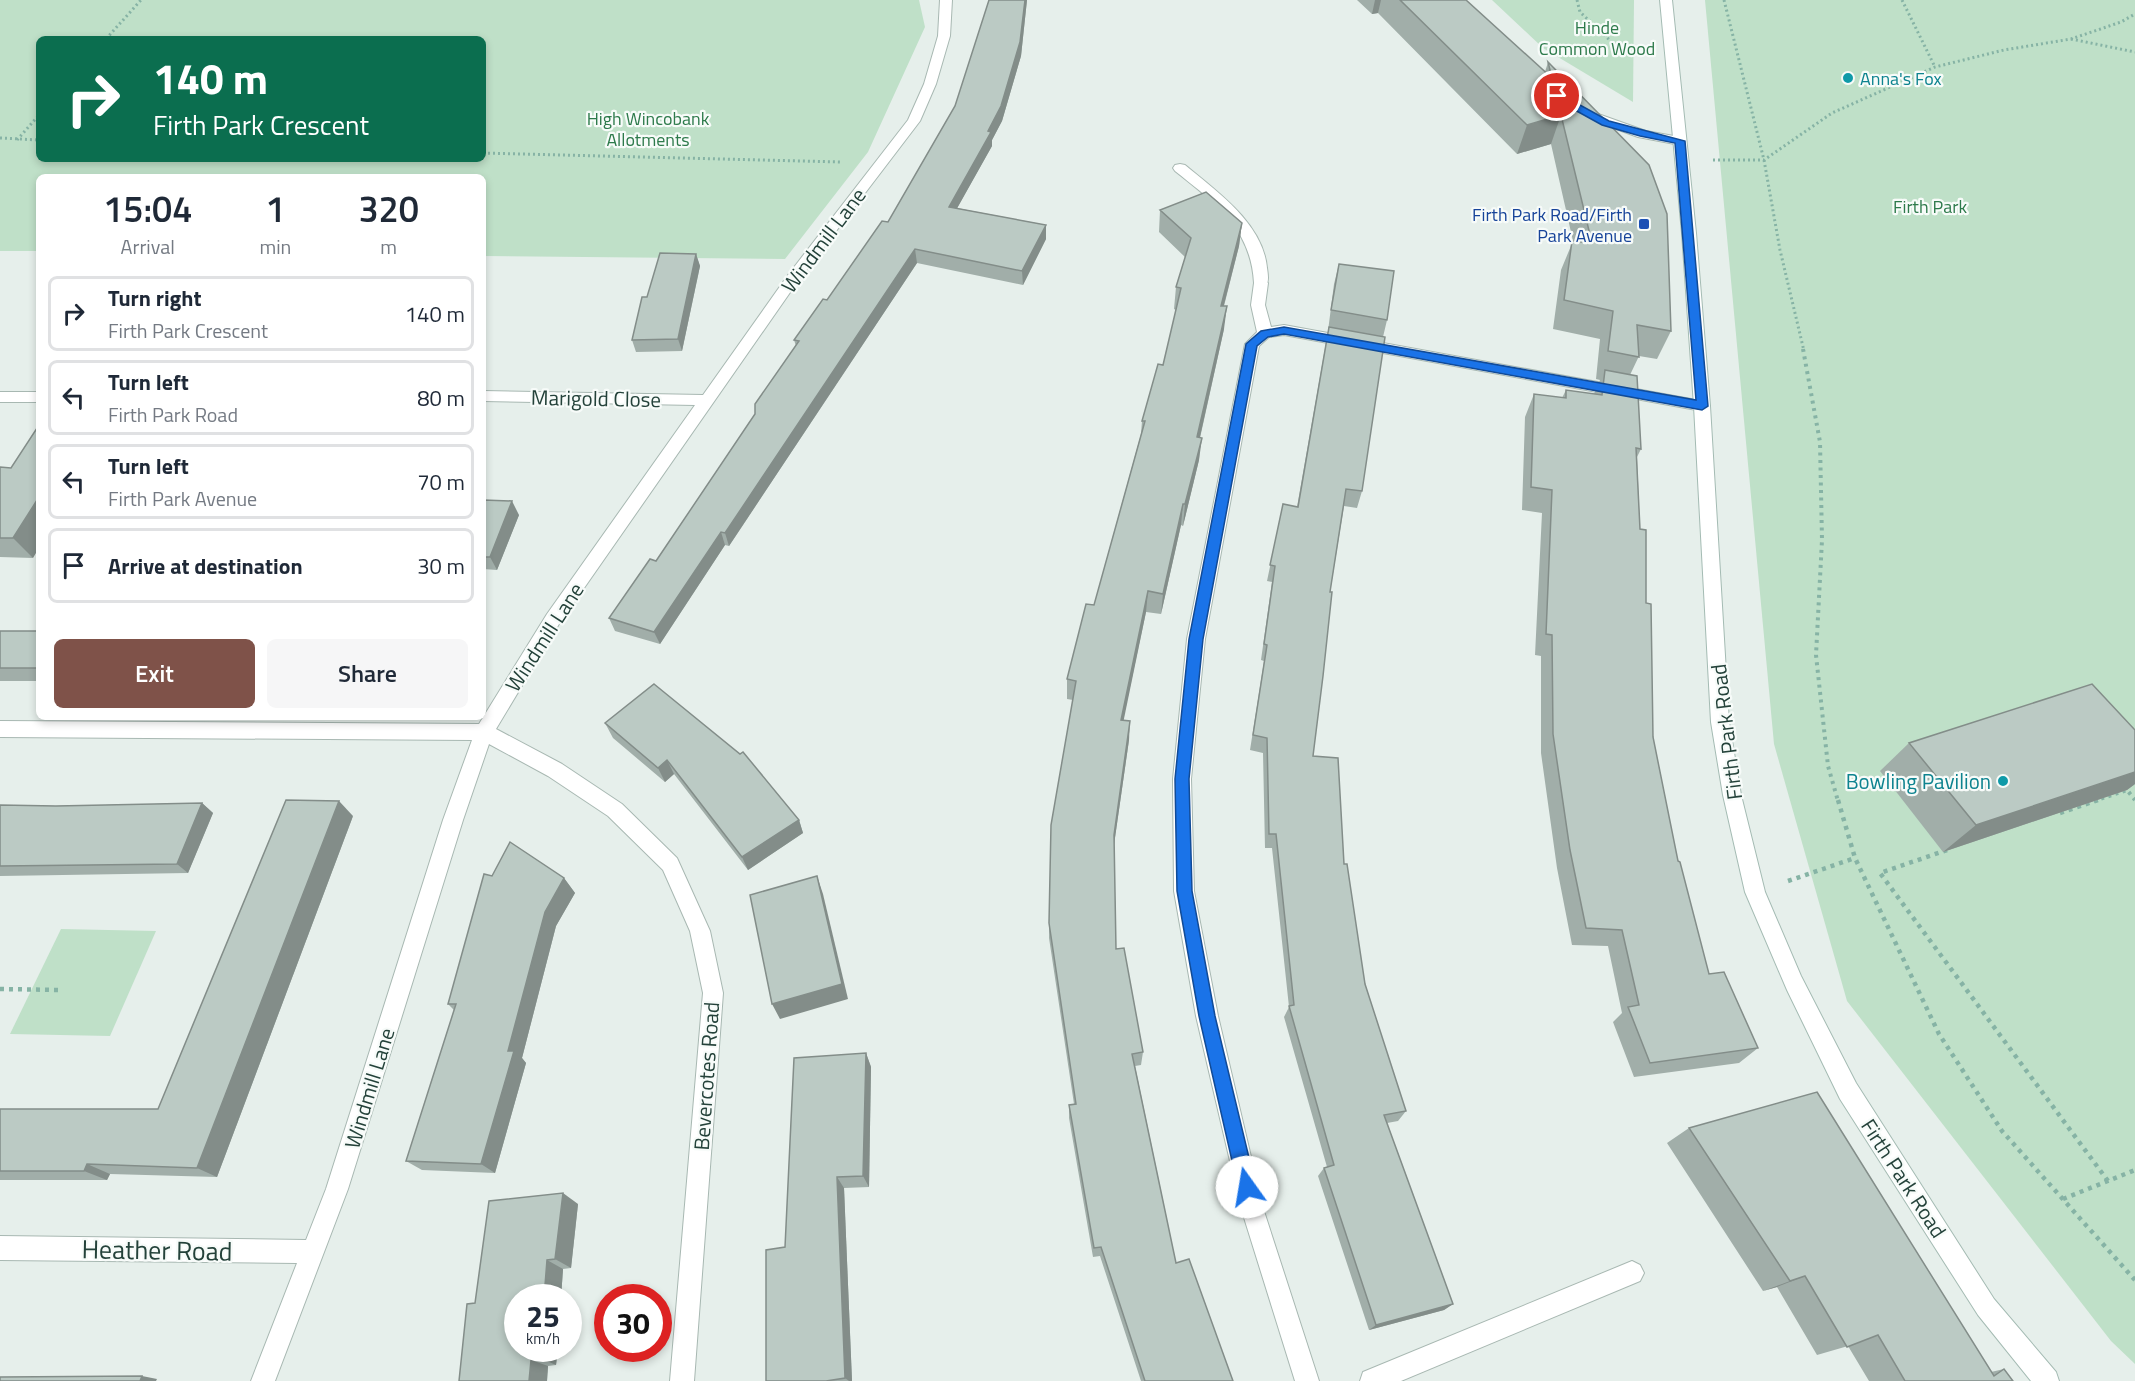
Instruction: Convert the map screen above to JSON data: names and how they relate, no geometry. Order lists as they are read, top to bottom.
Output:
{
  "streets": {
    "street": [
      "Windmill Lane",
      "Marigold Close",
      "Firth Park Road",
      "Bevercotes Road",
      "Heather Road"
    ]
  },
  "crossings": [
    ["Windmill Lane", "Marigold Close"],
    ["Windmill Lane", "Bevercotes Road"],
    ["Windmill Lane", "Heather Road"]
  ],
  "parks": ["Hinde Common Wood", "High Wincobank Allotments", "Firth Park"],
  "places": {
    "other": ["Anna's Fox", "Bowling Pavilion"],
    "transit": ["Firth Park Road/Firth Park Avenue"]
  },
  "page": {
    "turn": ["140 m", "Firth Park Crescent"],
    "eta": [
      "15:04",
      "Arrival",
      "1",
      "min",
      "320",
      "m"
    ],
    "list": [
      {
        "name": "Turn right",
        "note": "Firth Park Crescent",
        "value": "140 m"
      },
      {
        "name": "Turn left",
        "note": "Firth Park Road",
        "value": "80 m"
      },
      {
        "name": "Turn left",
        "note": "Firth Park Avenue",
        "value": "70 m"
      },
      {
        "name": "Arrive at destination",
        "value": "30 m"
      }
    ],
    "buttons": ["Exit", "Share"],
    "speed": "25 km/h",
    "limit": "30"
  }
}
